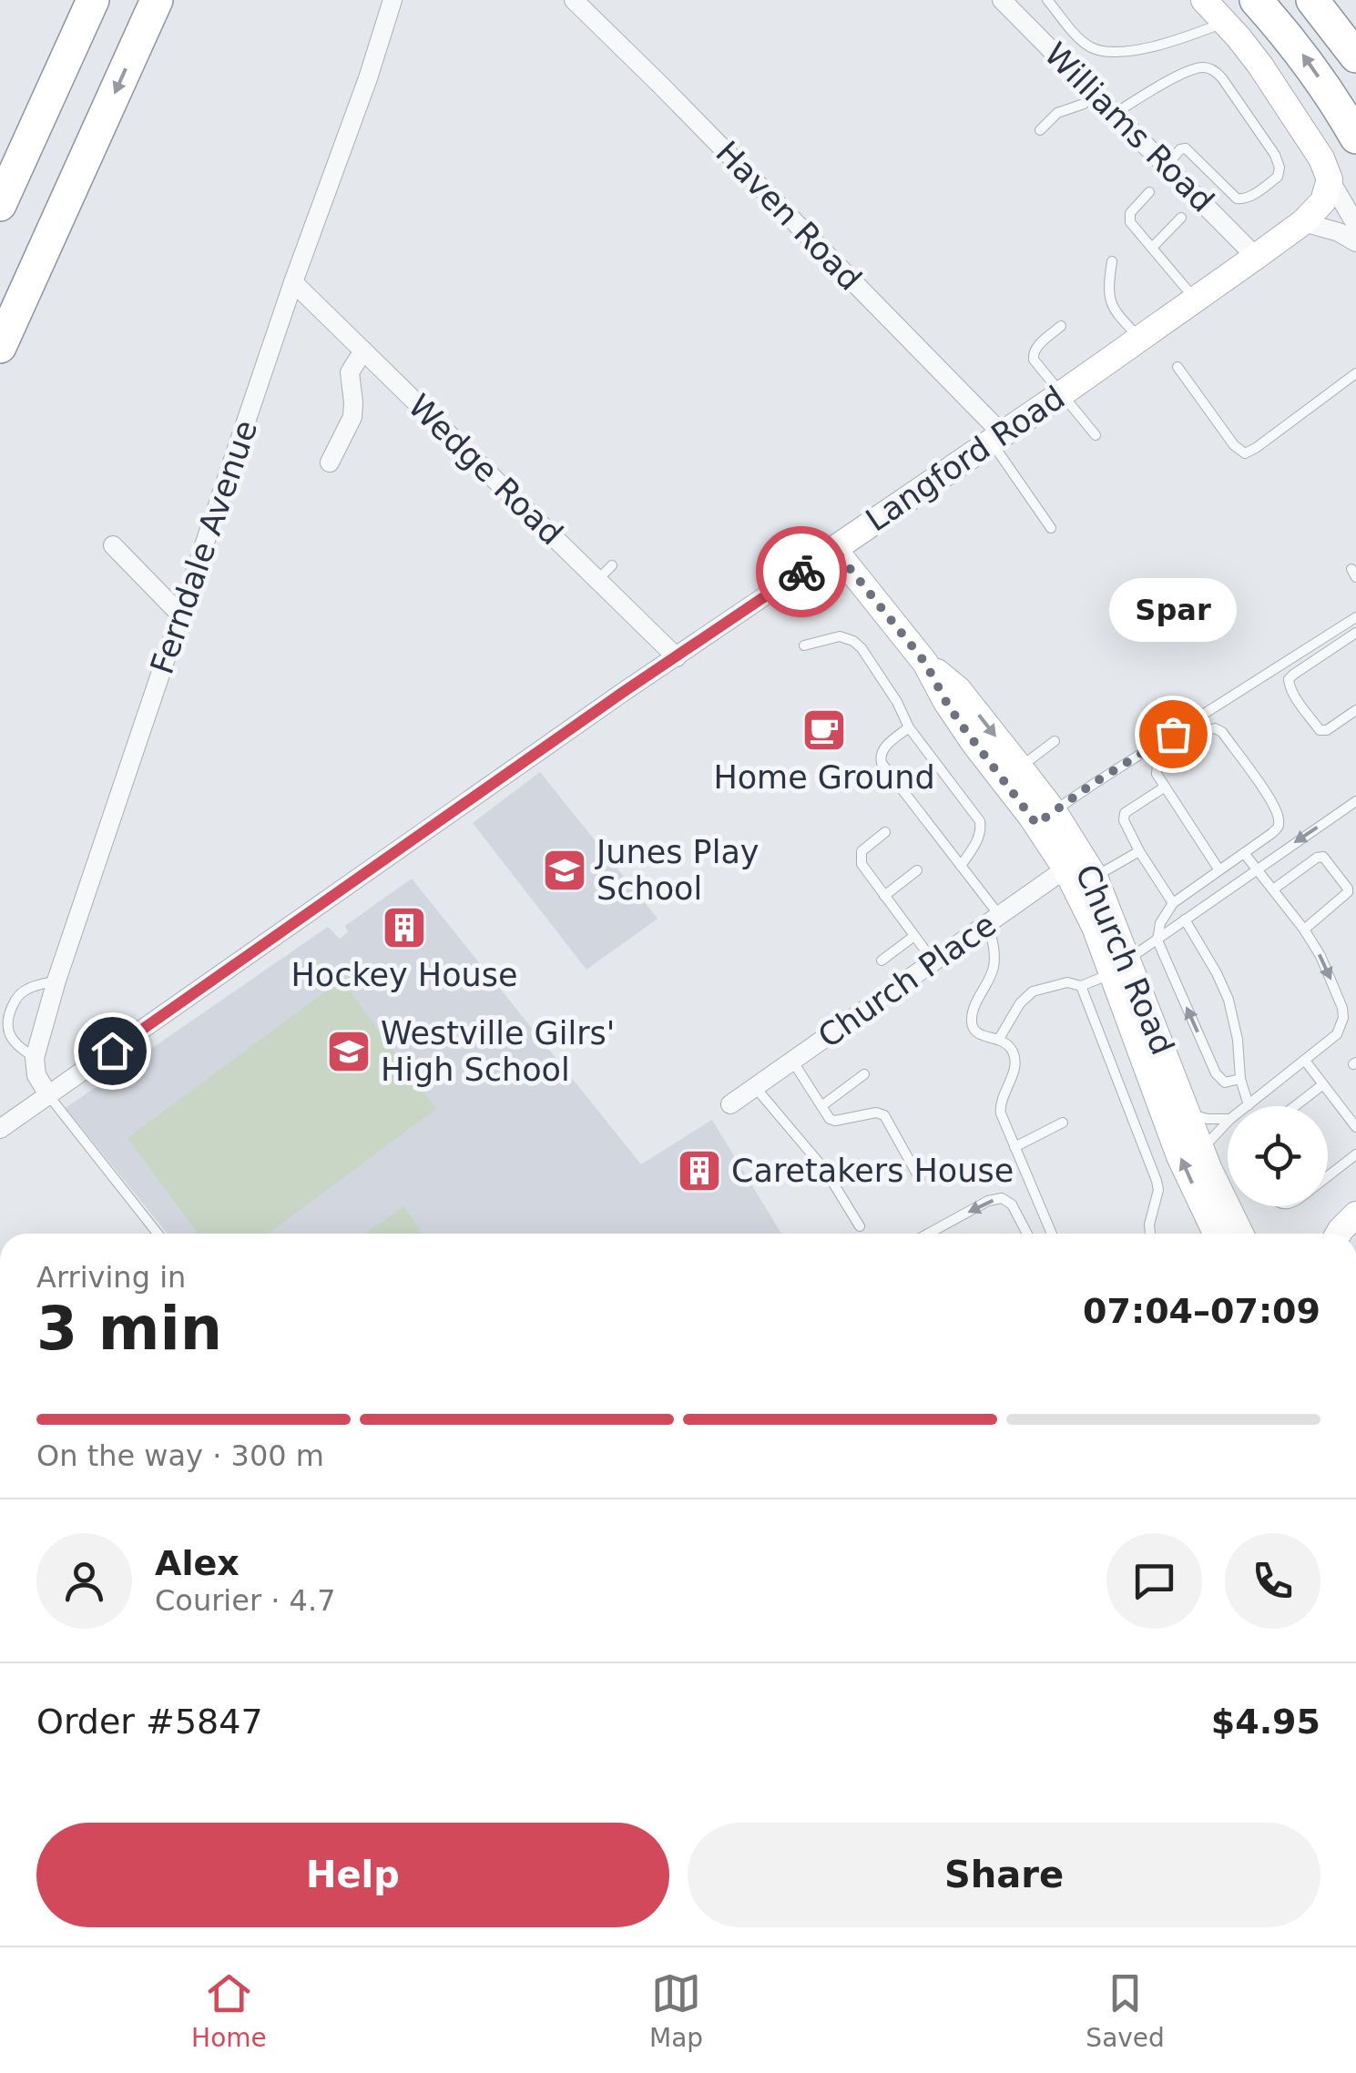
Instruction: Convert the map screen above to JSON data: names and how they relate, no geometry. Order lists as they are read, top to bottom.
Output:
{
  "streets": {
    "street": [
      "Williams Road",
      "Haven Road",
      "Langford Road",
      "Wedge Road",
      "Ferndale Avenue",
      "Church Road",
      "Church Place"
    ]
  },
  "crossings": [
    ["Williams Road", "Langford Road"],
    ["Haven Road", "Langford Road"],
    ["Langford Road", "Wedge Road"],
    ["Langford Road", "Church Road"],
    ["Wedge Road", "Ferndale Avenue"],
    ["Church Road", "Church Place"]
  ],
  "places": {
    "cafe": ["Home Ground"],
    "other": ["Spar"],
    "school or university": ["Junes Play School", "Westville Gilrs' High School"],
    "building": ["Hockey House", "Caretakers House"]
  },
  "page": {
    "bubble": "Spar",
    "heading": ["3 min", "Arriving in", "07:04–07:09"],
    "panel": [
      "Alex",
      "Courier · 4.7",
      "Order #5847",
      "$4.95"
    ],
    "bar": "On the way · 300 m",
    "buttons": ["Help", "Share"],
    "tabs": ["Home", "Map", "Saved"]
  }
}
